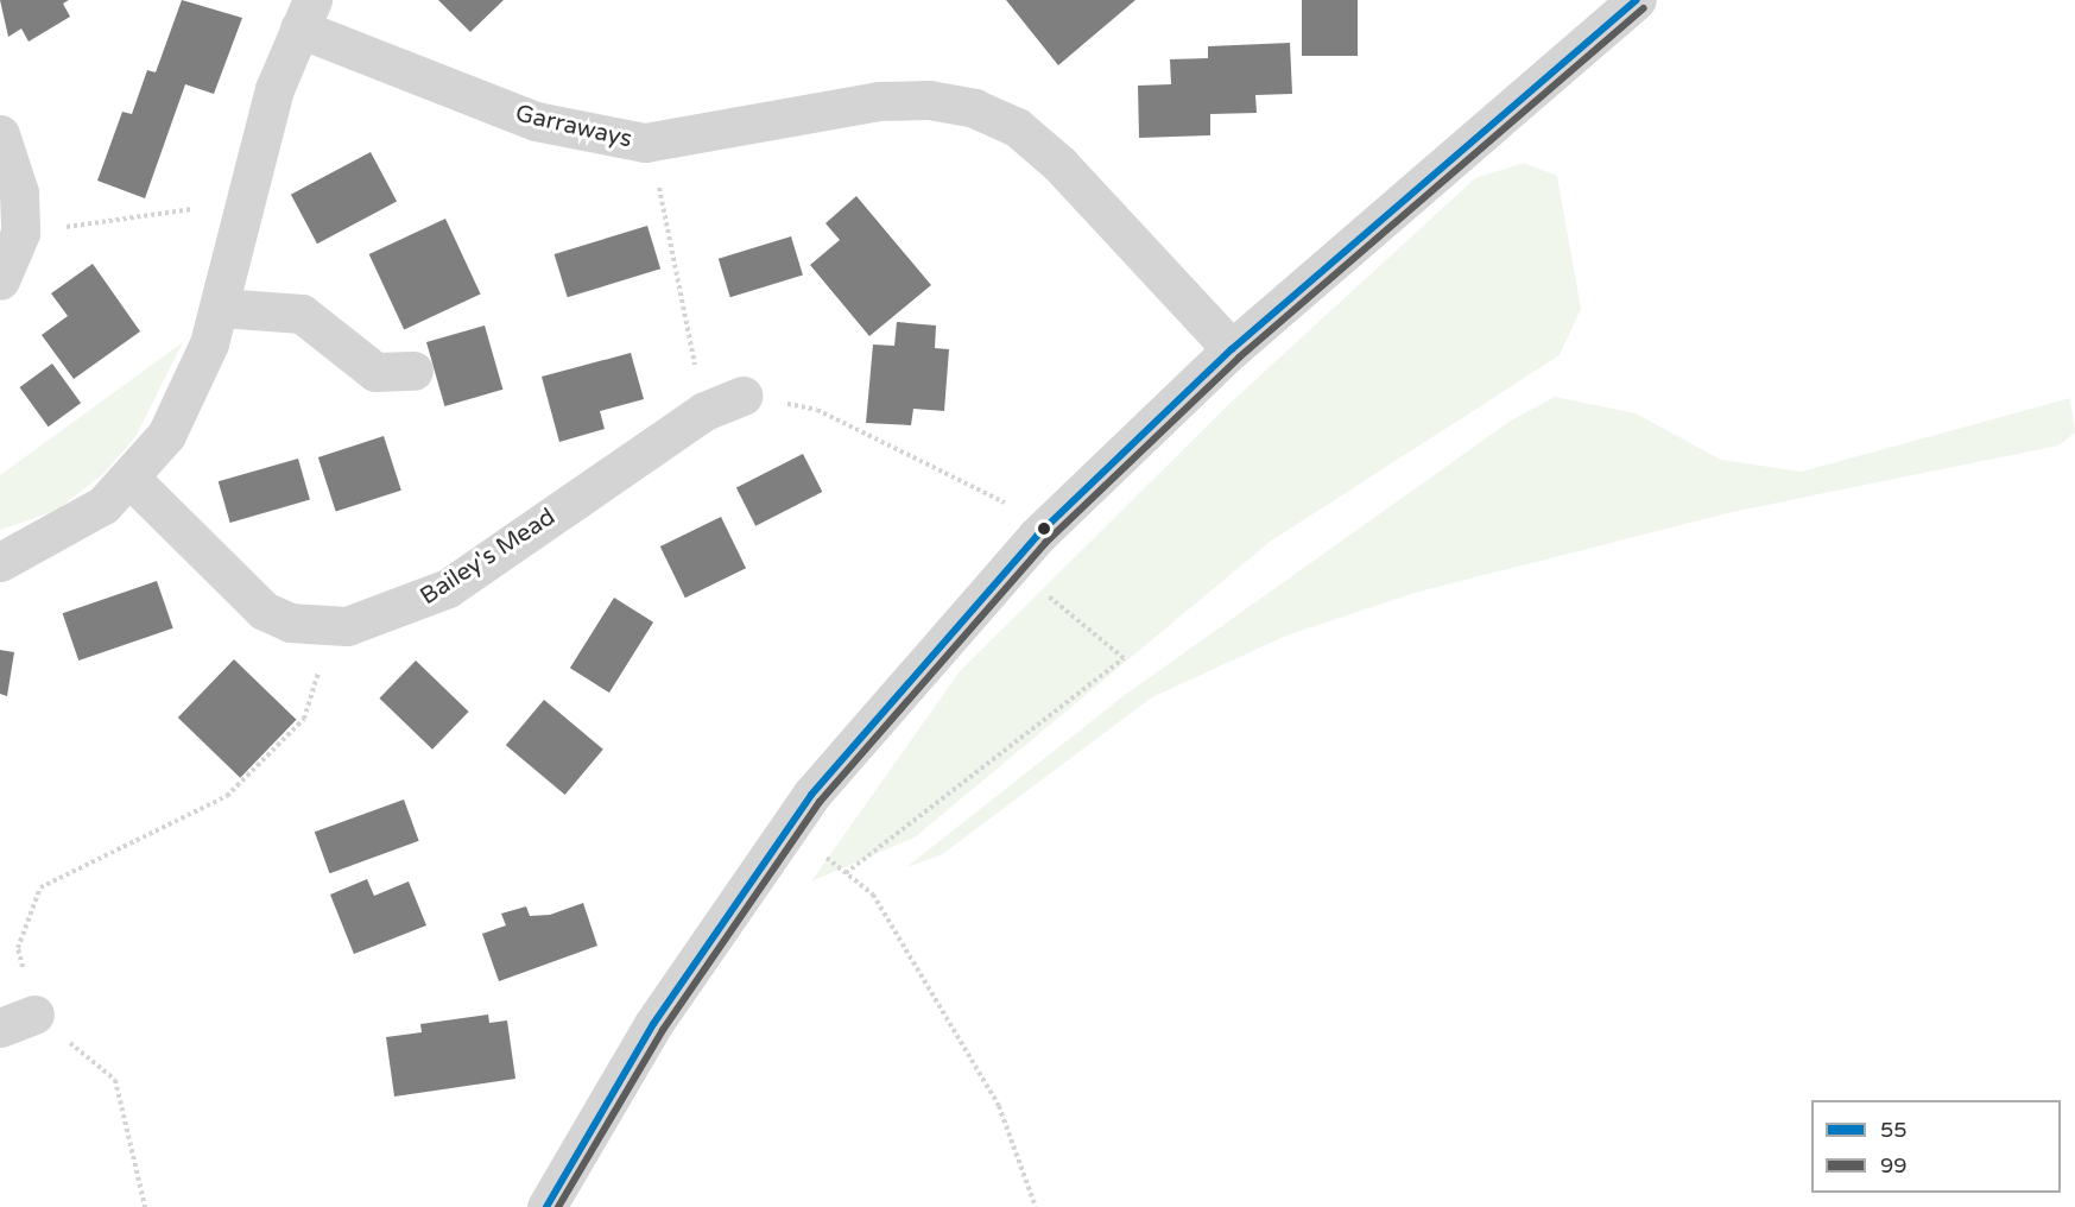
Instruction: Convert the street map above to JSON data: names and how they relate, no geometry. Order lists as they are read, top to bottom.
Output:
{
  "streets": {
    "street": ["Garraways", "Bailey's Mead"]
  },
  "crossings": [
    ["Garraways", "Bailey's Mead"]
  ],
  "lines": ["transit line 55", "transit line 99"],
  "legend": ["55", "99"]
}
